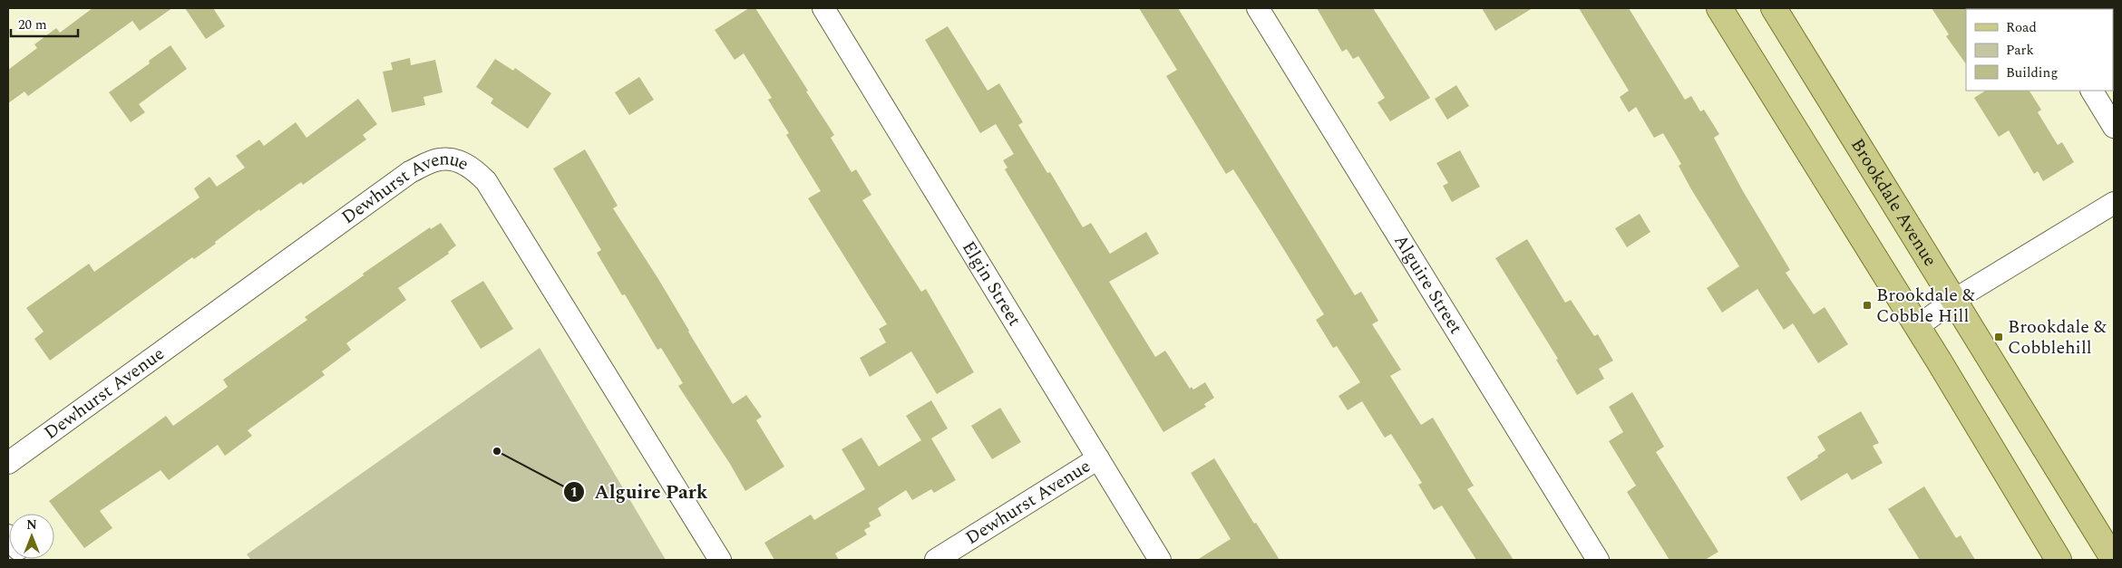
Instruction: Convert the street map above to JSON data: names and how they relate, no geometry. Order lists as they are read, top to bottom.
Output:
{
  "streets": {
    "main road": ["Brookdale Avenue"],
    "street": ["Dewhurst Avenue", "Elgin Street", "Alguire Street"]
  },
  "crossings": [
    ["Dewhurst Avenue", "Elgin Street"]
  ],
  "places": {
    "transit": ["Brookdale & Cobble Hill", "Brookdale & Cobblehill"],
    "other": ["Alguire Park"]
  },
  "legend": ["Road", "Park", "Building"],
  "scale_bar": "20 m",
  "north": "top"
}
